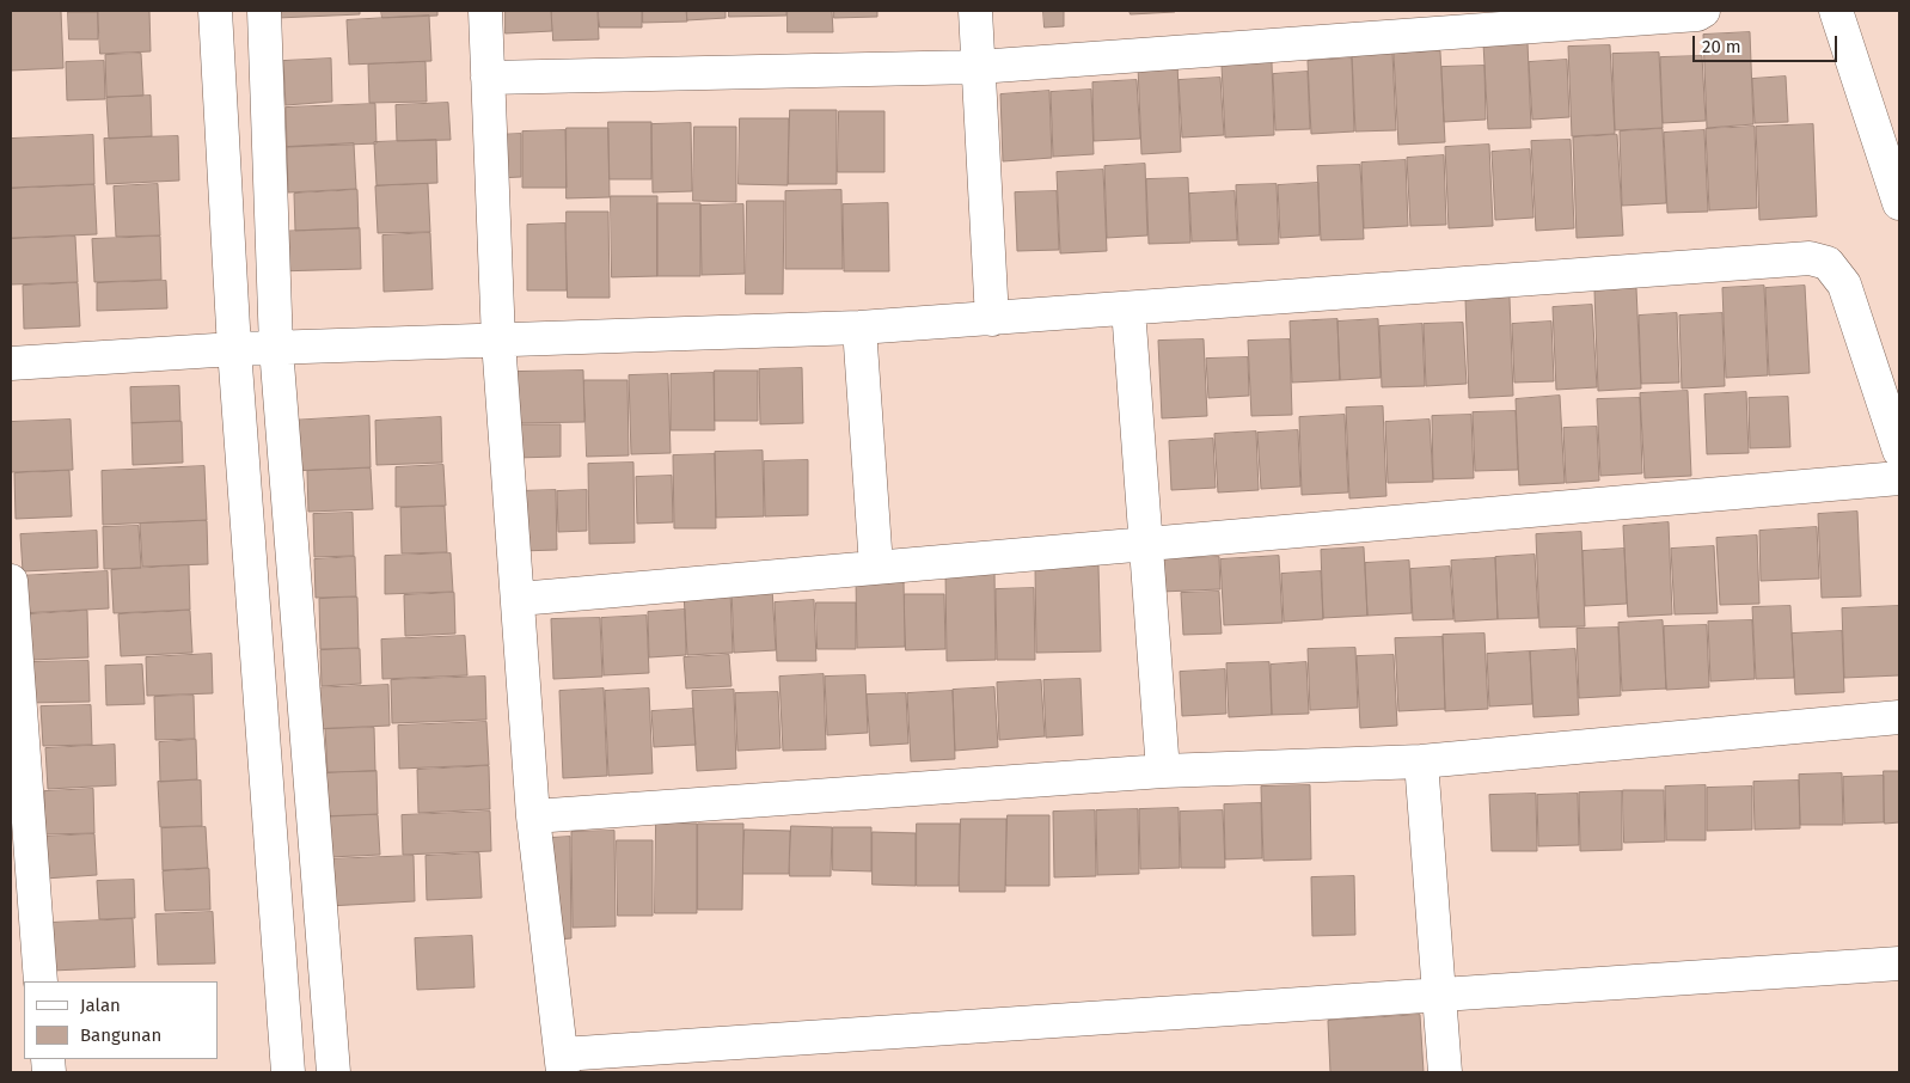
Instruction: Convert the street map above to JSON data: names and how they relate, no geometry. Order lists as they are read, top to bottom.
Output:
{
  "legend": ["Jalan", "Bangunan"],
  "scale_bar": "20 m"
}
